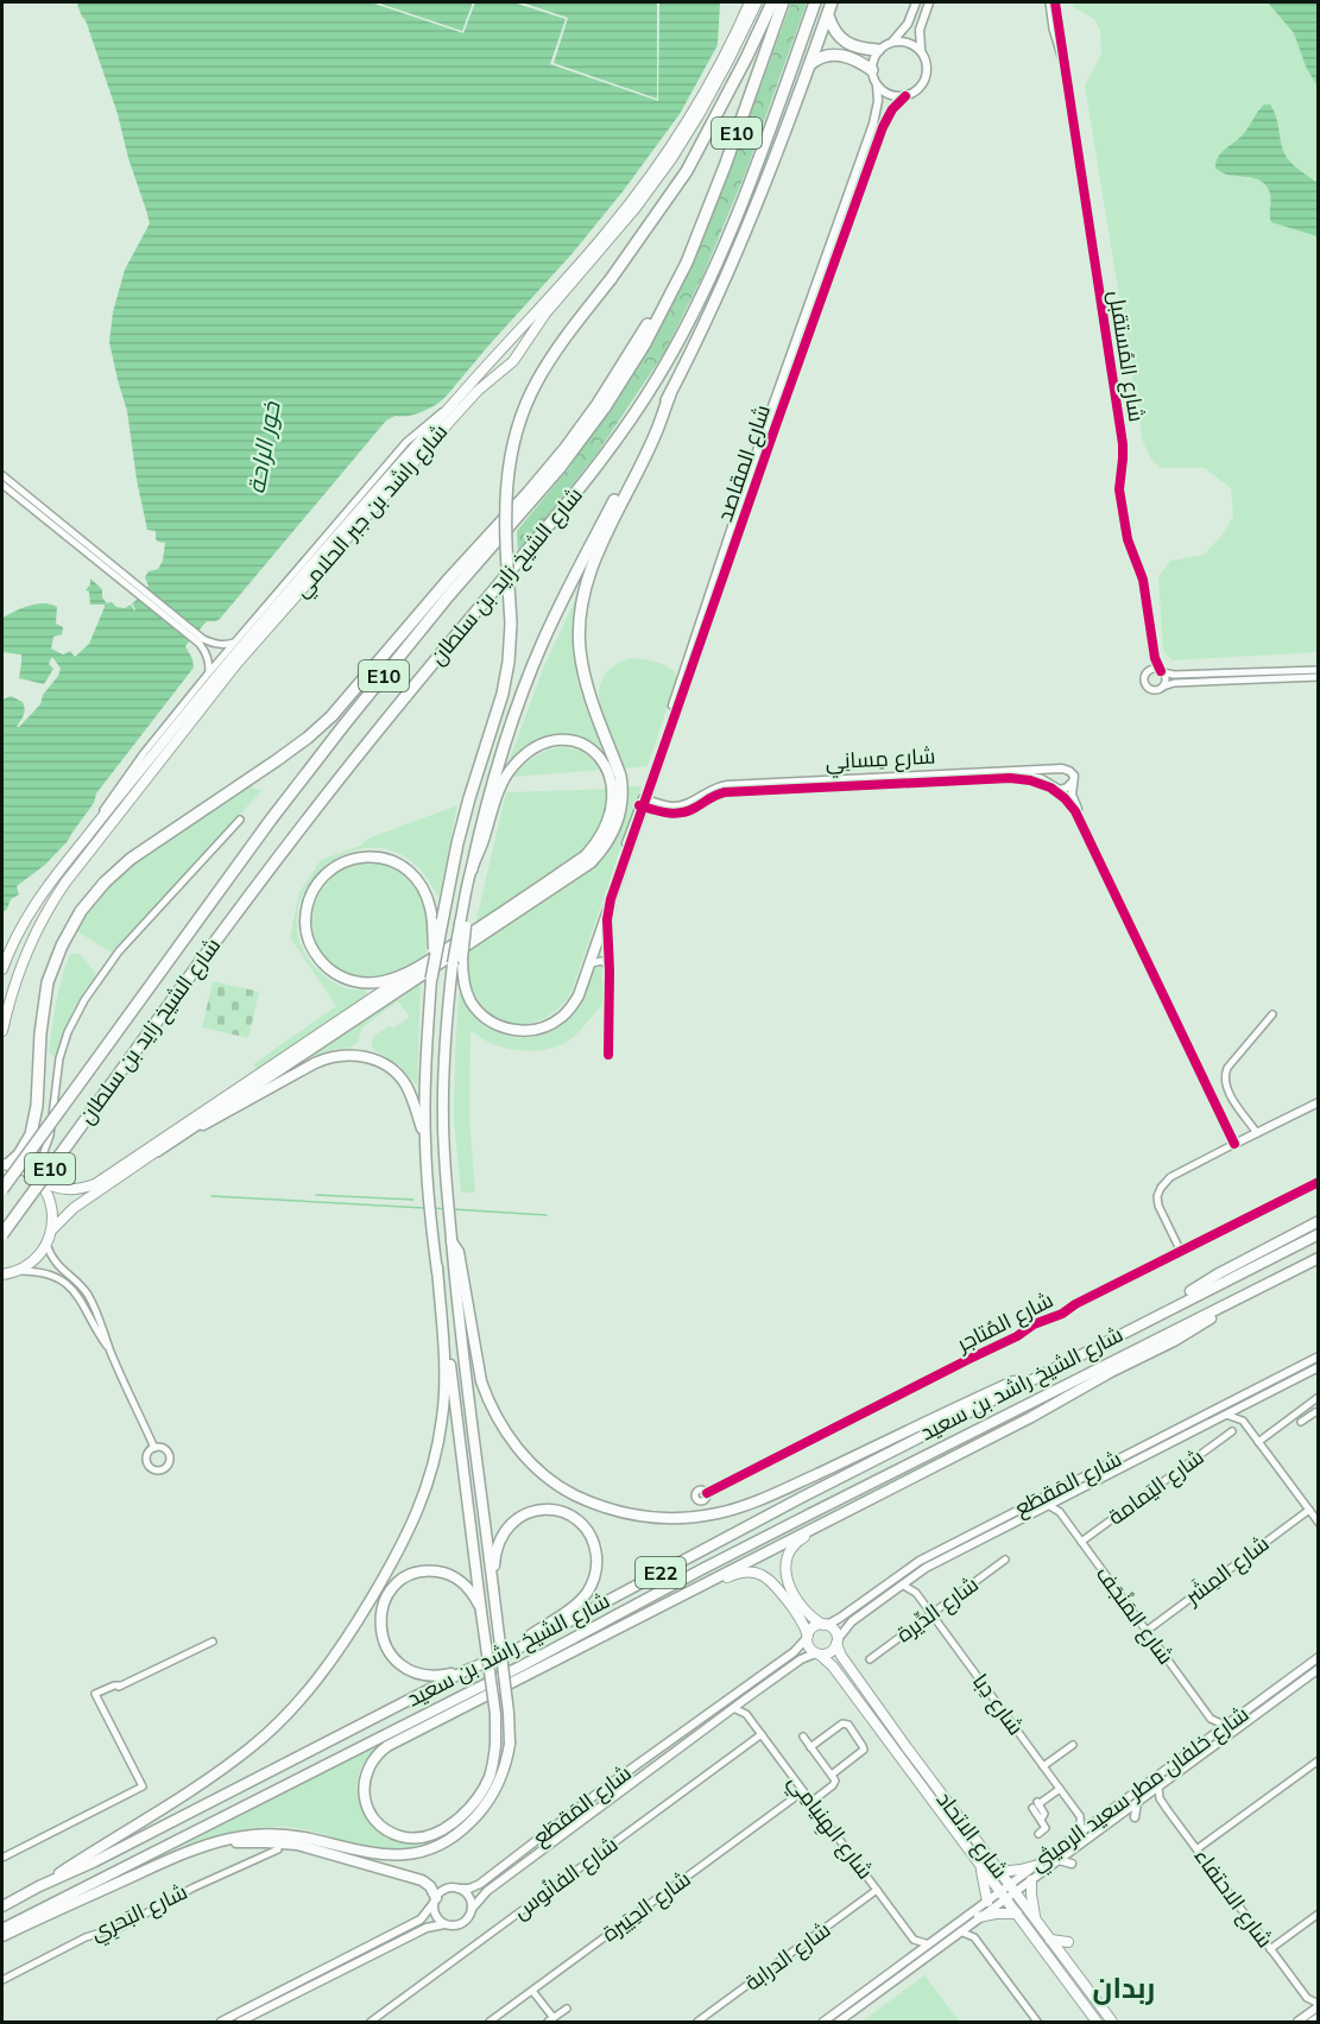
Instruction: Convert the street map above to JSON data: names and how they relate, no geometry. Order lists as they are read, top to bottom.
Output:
{
  "streets": {
    "highway": [
      "E10",
      "شارع الشيخ زايد بن سلطان",
      "شارع الشيخ راشد بن سعيد",
      "E22"
    ],
    "main road": ["شارع راشد بن جبر الحلامي", "شارع الاتحاد"],
    "street": [
      "شارع المُستقبل",
      "شارع المقاصد",
      "شارع مِسانِي",
      "شارع المُتاجر",
      "شارع المَقطَع",
      "شارع اليَمامة",
      "شارع المِشَر",
      "شارع الدِّيرة",
      "شارع المَنْجَف",
      "شارع دِبا",
      "شارع خلفان مطر سعيد الرميثي",
      "شارع الهِنيامِي",
      "شارع الفانُوس",
      "شارع الاحتفاء",
      "شارع الحِيَيرة",
      "شارع البَحرِي",
      "شارع الدرابة"
    ]
  },
  "crossings": [
    ["شارع المقاصد", "شارع مِسانِي"],
    ["شارع المَقطَع", "شارع المَنْجَف"],
    ["شارع المَقطَع", "شارع دِبا"],
    ["شارع المَقطَع", "شارع الهِنيامِي"],
    ["شارع المَقطَع", "شارع الاتحاد"],
    ["شارع اليَمامة", "شارع المَنْجَف"],
    ["شارع المِشَر", "شارع المَنْجَف"],
    ["شارع الدِّيرة", "شارع دِبا"],
    ["شارع خلفان مطر سعيد الرميثي", "شارع الاتحاد"],
    ["شارع الهِنيامِي", "شارع الفانُوس"],
    ["شارع الهِنيامِي", "شارع الحِيَيرة"],
    ["شارع الهِنيامِي", "شارع الدرابة"]
  ],
  "districts": ["ربدان"],
  "water": ["خور الراحة"]
}
